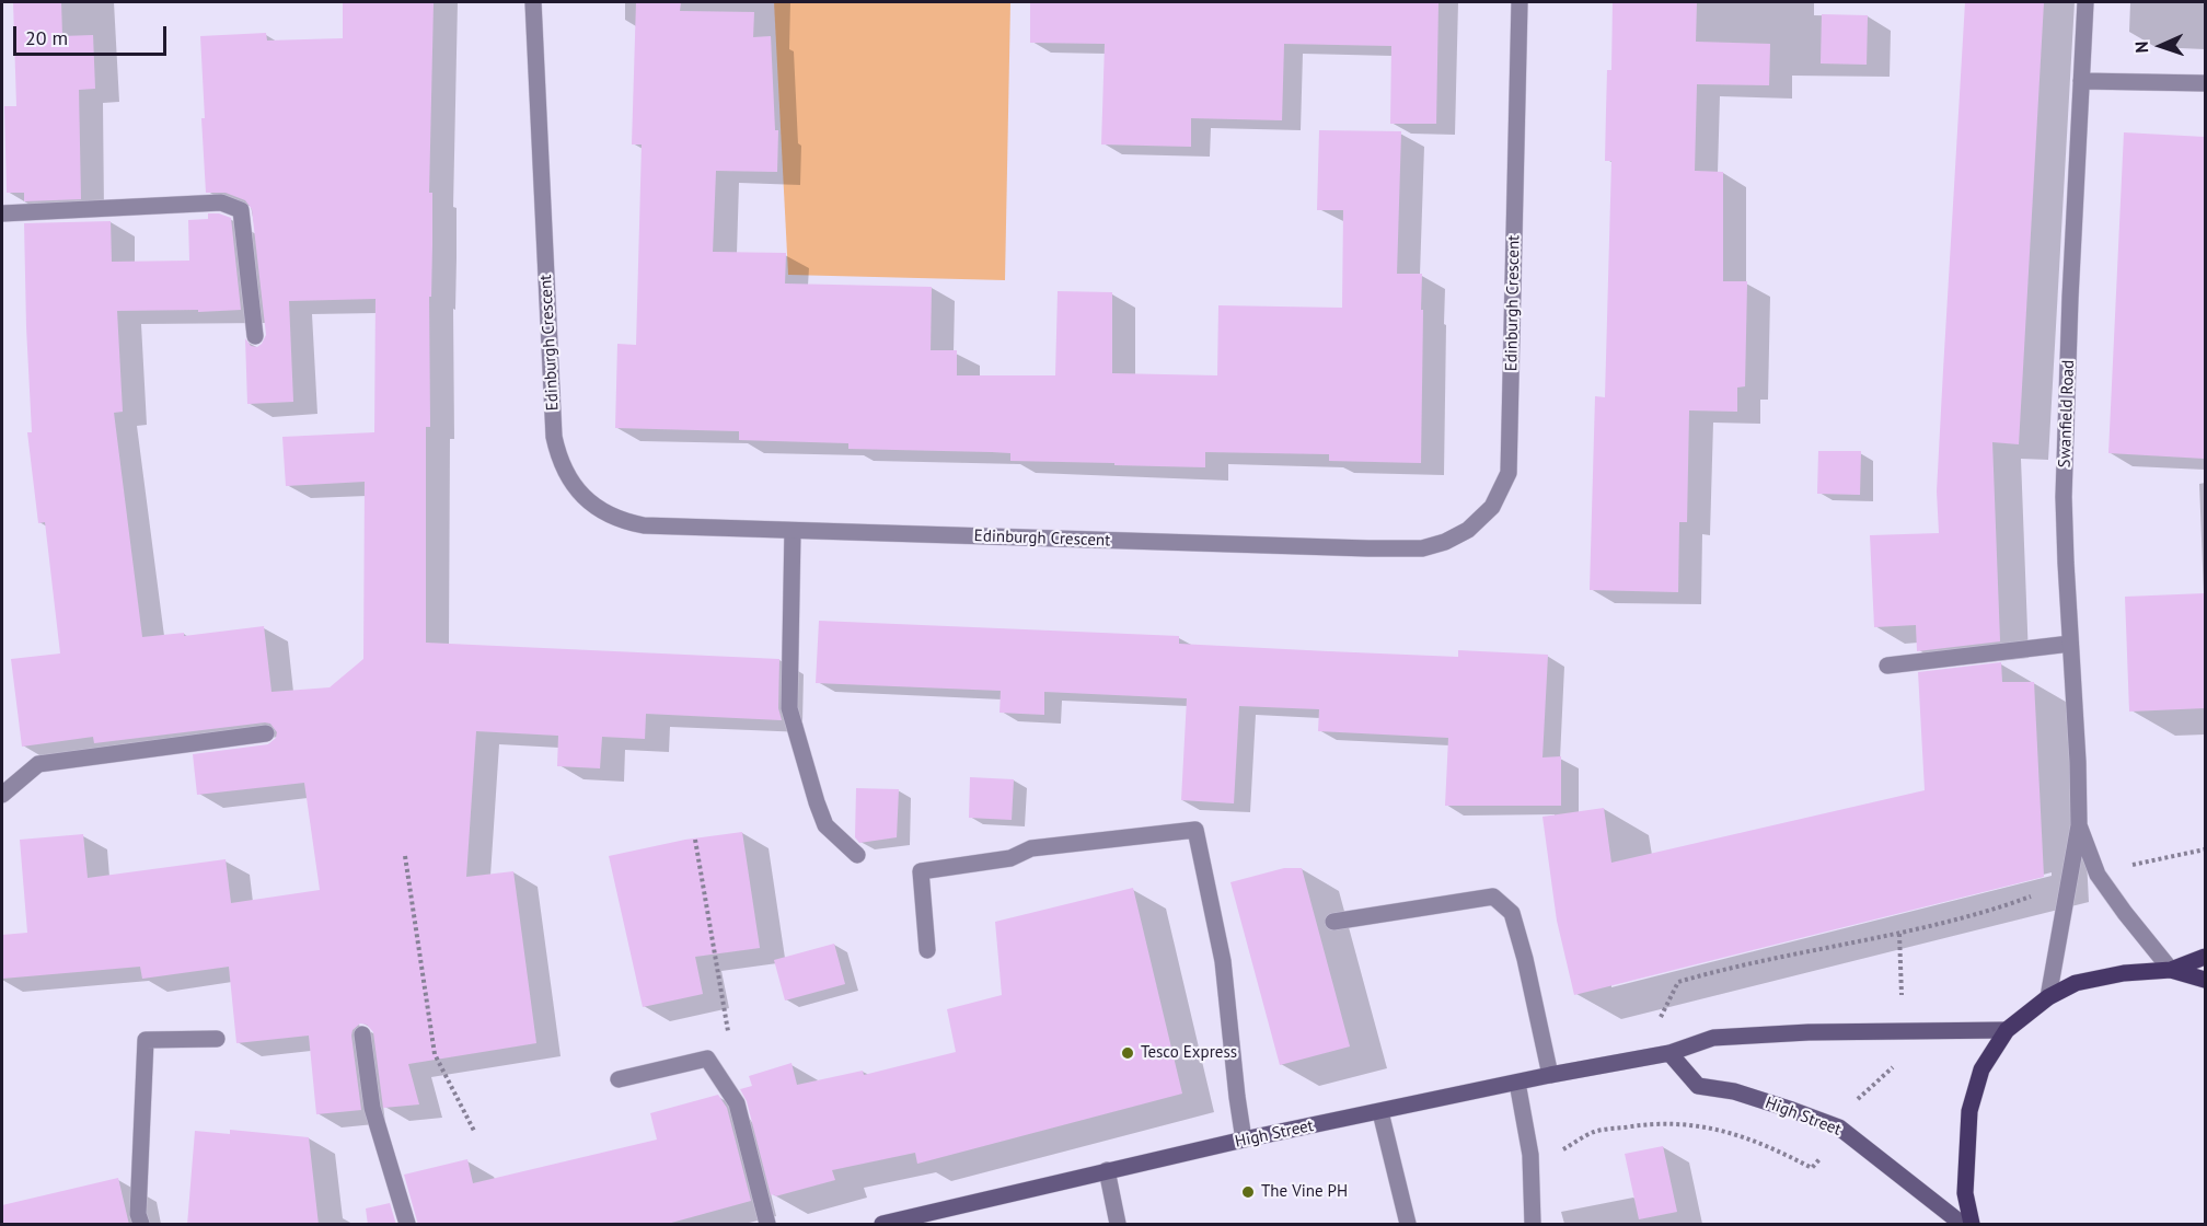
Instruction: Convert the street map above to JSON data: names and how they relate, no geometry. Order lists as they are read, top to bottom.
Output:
{
  "streets": {
    "main road": ["High Street"],
    "street": ["Edinburgh Crescent", "Swanfield Road"]
  },
  "places": ["Tesco Express", "The Vine PH"],
  "scale_bar": "20 m",
  "north": "left"
}
